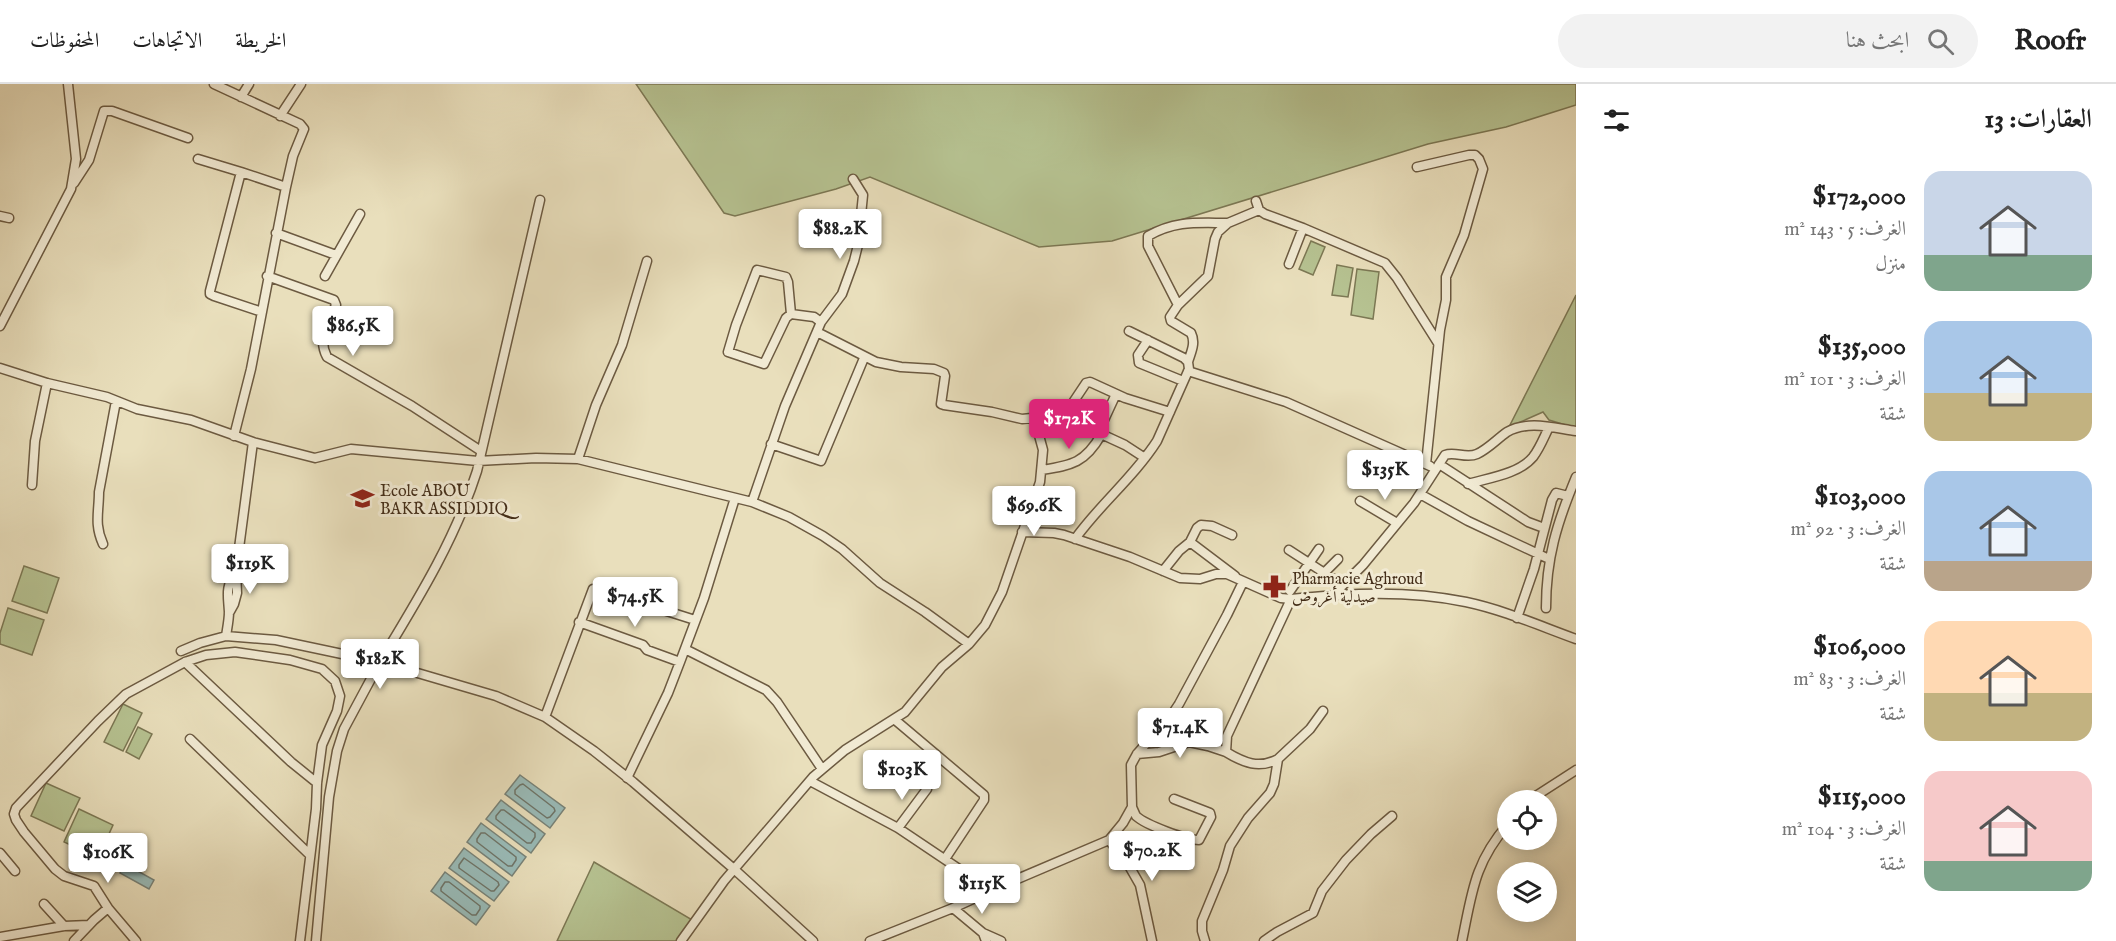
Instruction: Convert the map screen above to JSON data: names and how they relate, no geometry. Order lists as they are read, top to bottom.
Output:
{
  "places": {
    "school or university": ["Ecole ABOU BAKR ASSIDDIQ"],
    "pharmacy": ["Pharmacie Aghroud صيدلية أغروض"]
  },
  "page": {
    "header": "Roofr",
    "search": "ابحث هنا",
    "nav": ["الخريطة", "الاتجاهات", "المحفوظات"],
    "heading": "العقارات: 13",
    "list": [
      {
        "name": "$172,000",
        "note": "الغرف: 5 · 143 m² · منزل"
      },
      {
        "name": "$135,000",
        "note": "الغرف: 3 · 101 m² · شقة"
      },
      {
        "name": "$103,000",
        "note": "الغرف: 3 · 92 m² · شقة"
      },
      {
        "name": "$106,000",
        "note": "الغرف: 3 · 83 m² · شقة"
      },
      {
        "name": "$115,000",
        "note": "الغرف: 3 · 104 m² · شقة"
      }
    ],
    "price": [
      "$88.2K",
      "$86.5K",
      "$172K",
      "$135K",
      "$69.6K",
      "$119K",
      "$74.5K",
      "$182K",
      "$71.4K",
      "$103K",
      "$70.2K",
      "$106K",
      "$115K"
    ]
  }
}
